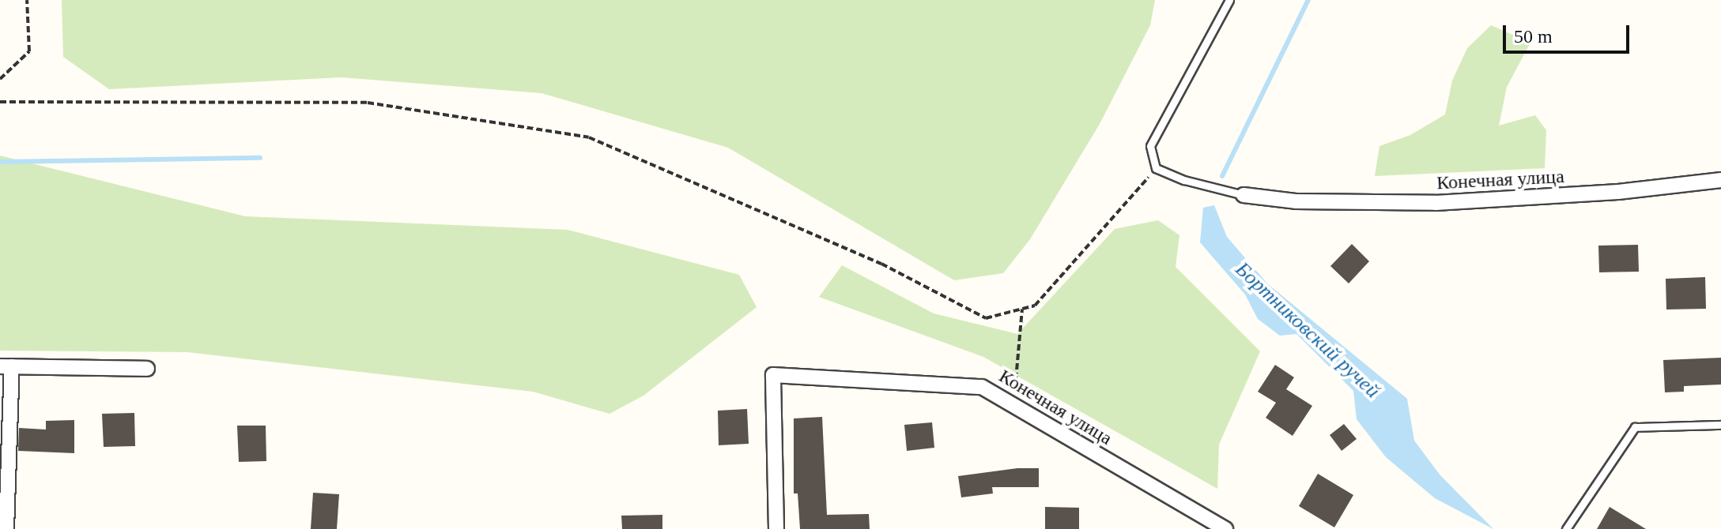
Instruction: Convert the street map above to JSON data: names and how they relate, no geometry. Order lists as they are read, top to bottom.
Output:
{
  "streets": {
    "street": ["Конечная улица"]
  },
  "water": ["Бортниковский ручей"],
  "scale_bar": "50 m"
}
